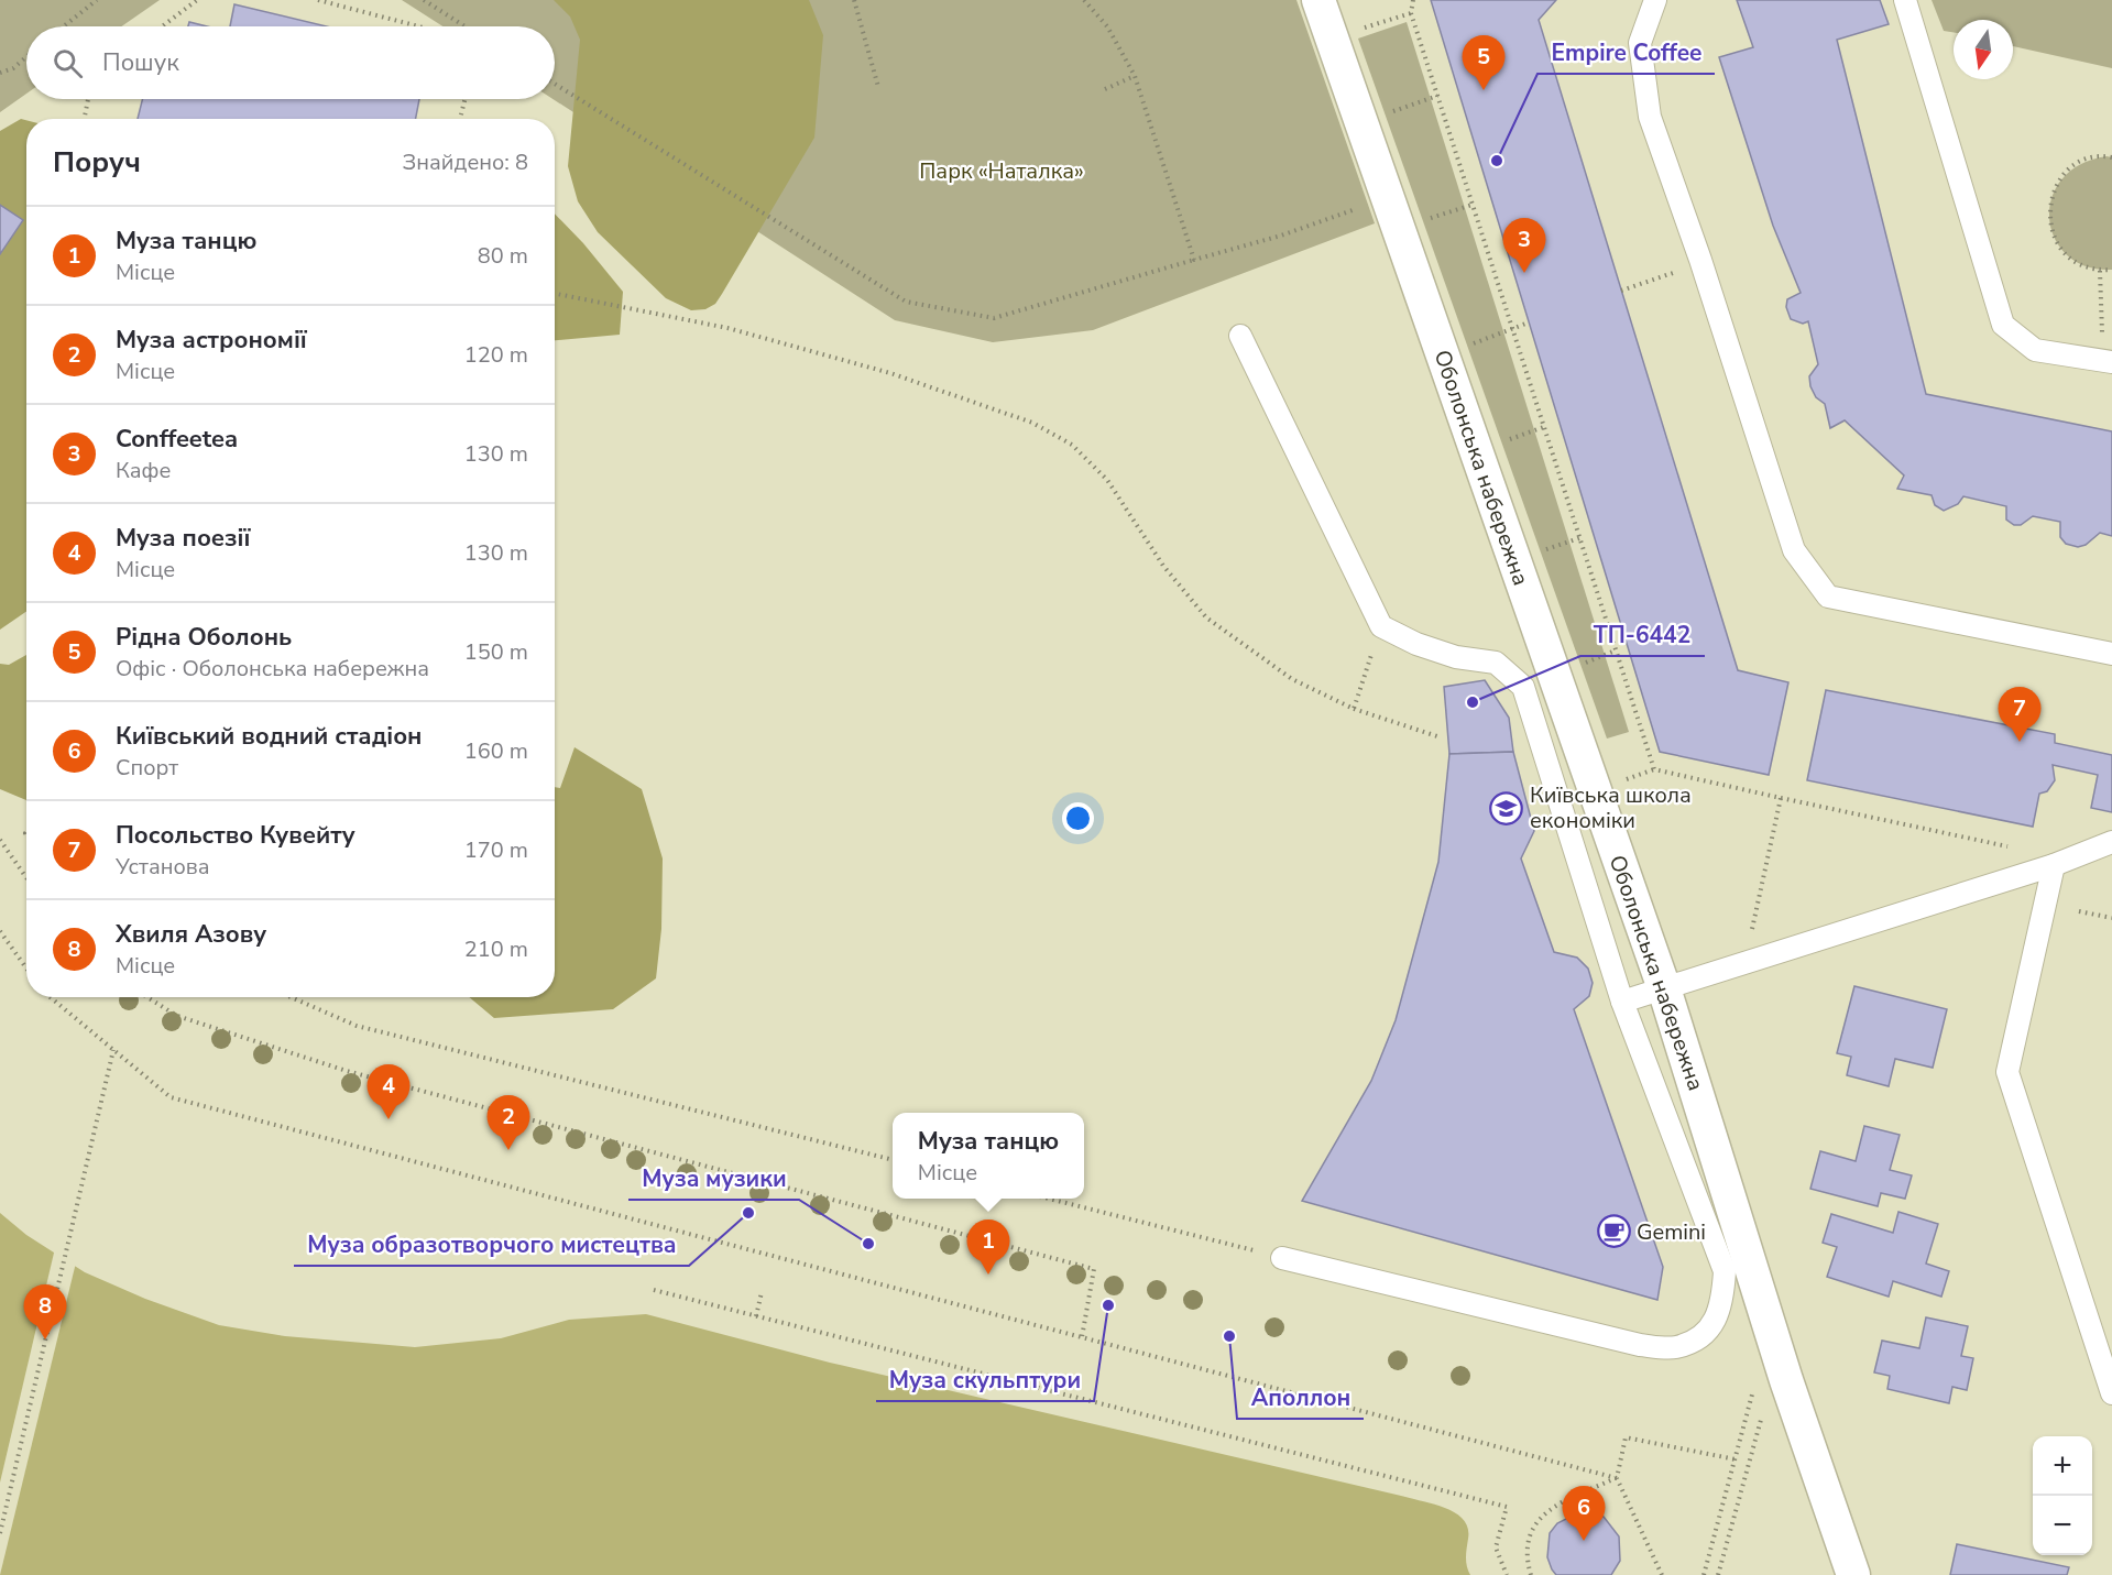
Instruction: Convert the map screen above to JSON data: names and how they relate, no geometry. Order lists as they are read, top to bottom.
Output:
{
  "streets": {
    "street": ["Оболонська набережна"]
  },
  "parks": ["Парк «Наталка»"],
  "places": {
    "other": [
      "Empire Coffee",
      "ТП-6442",
      "Муза образотворчого мистецтва",
      "Муза музики",
      "Муза скульптури",
      "Аполлон"
    ],
    "school or university": ["Київська школа економіки"],
    "cafe": ["Gemini"]
  },
  "north": "bottom",
  "page": {
    "search": "Пошук",
    "pins": [
      "5",
      "3",
      "7",
      "4",
      "2",
      "1",
      "8",
      "6"
    ],
    "heading": ["Поруч", "Знайдено: 8"],
    "list": [
      {
        "mark": "1",
        "name": "Муза танцю",
        "note": "Місце",
        "value": "80 m"
      },
      {
        "mark": "2",
        "name": "Муза астрономії",
        "note": "Місце",
        "value": "120 m"
      },
      {
        "mark": "3",
        "name": "Conffeetea",
        "note": "Кафе",
        "value": "130 m"
      },
      {
        "mark": "4",
        "name": "Муза поезії",
        "note": "Місце",
        "value": "130 m"
      },
      {
        "mark": "5",
        "name": "Рідна Оболонь",
        "note": "Офіс · Оболонська набережна",
        "value": "150 m"
      },
      {
        "mark": "6",
        "name": "Київський водний стадіон",
        "note": "Спорт",
        "value": "160 m"
      },
      {
        "mark": "7",
        "name": "Посольство Кувейту",
        "note": "Установа",
        "value": "170 m"
      },
      {
        "mark": "8",
        "name": "Хвиля Азову",
        "note": "Місце",
        "value": "210 m"
      }
    ],
    "popup": ["Муза танцю", "Місце"],
    "map_buttons": ["+", "−"]
  }
}
